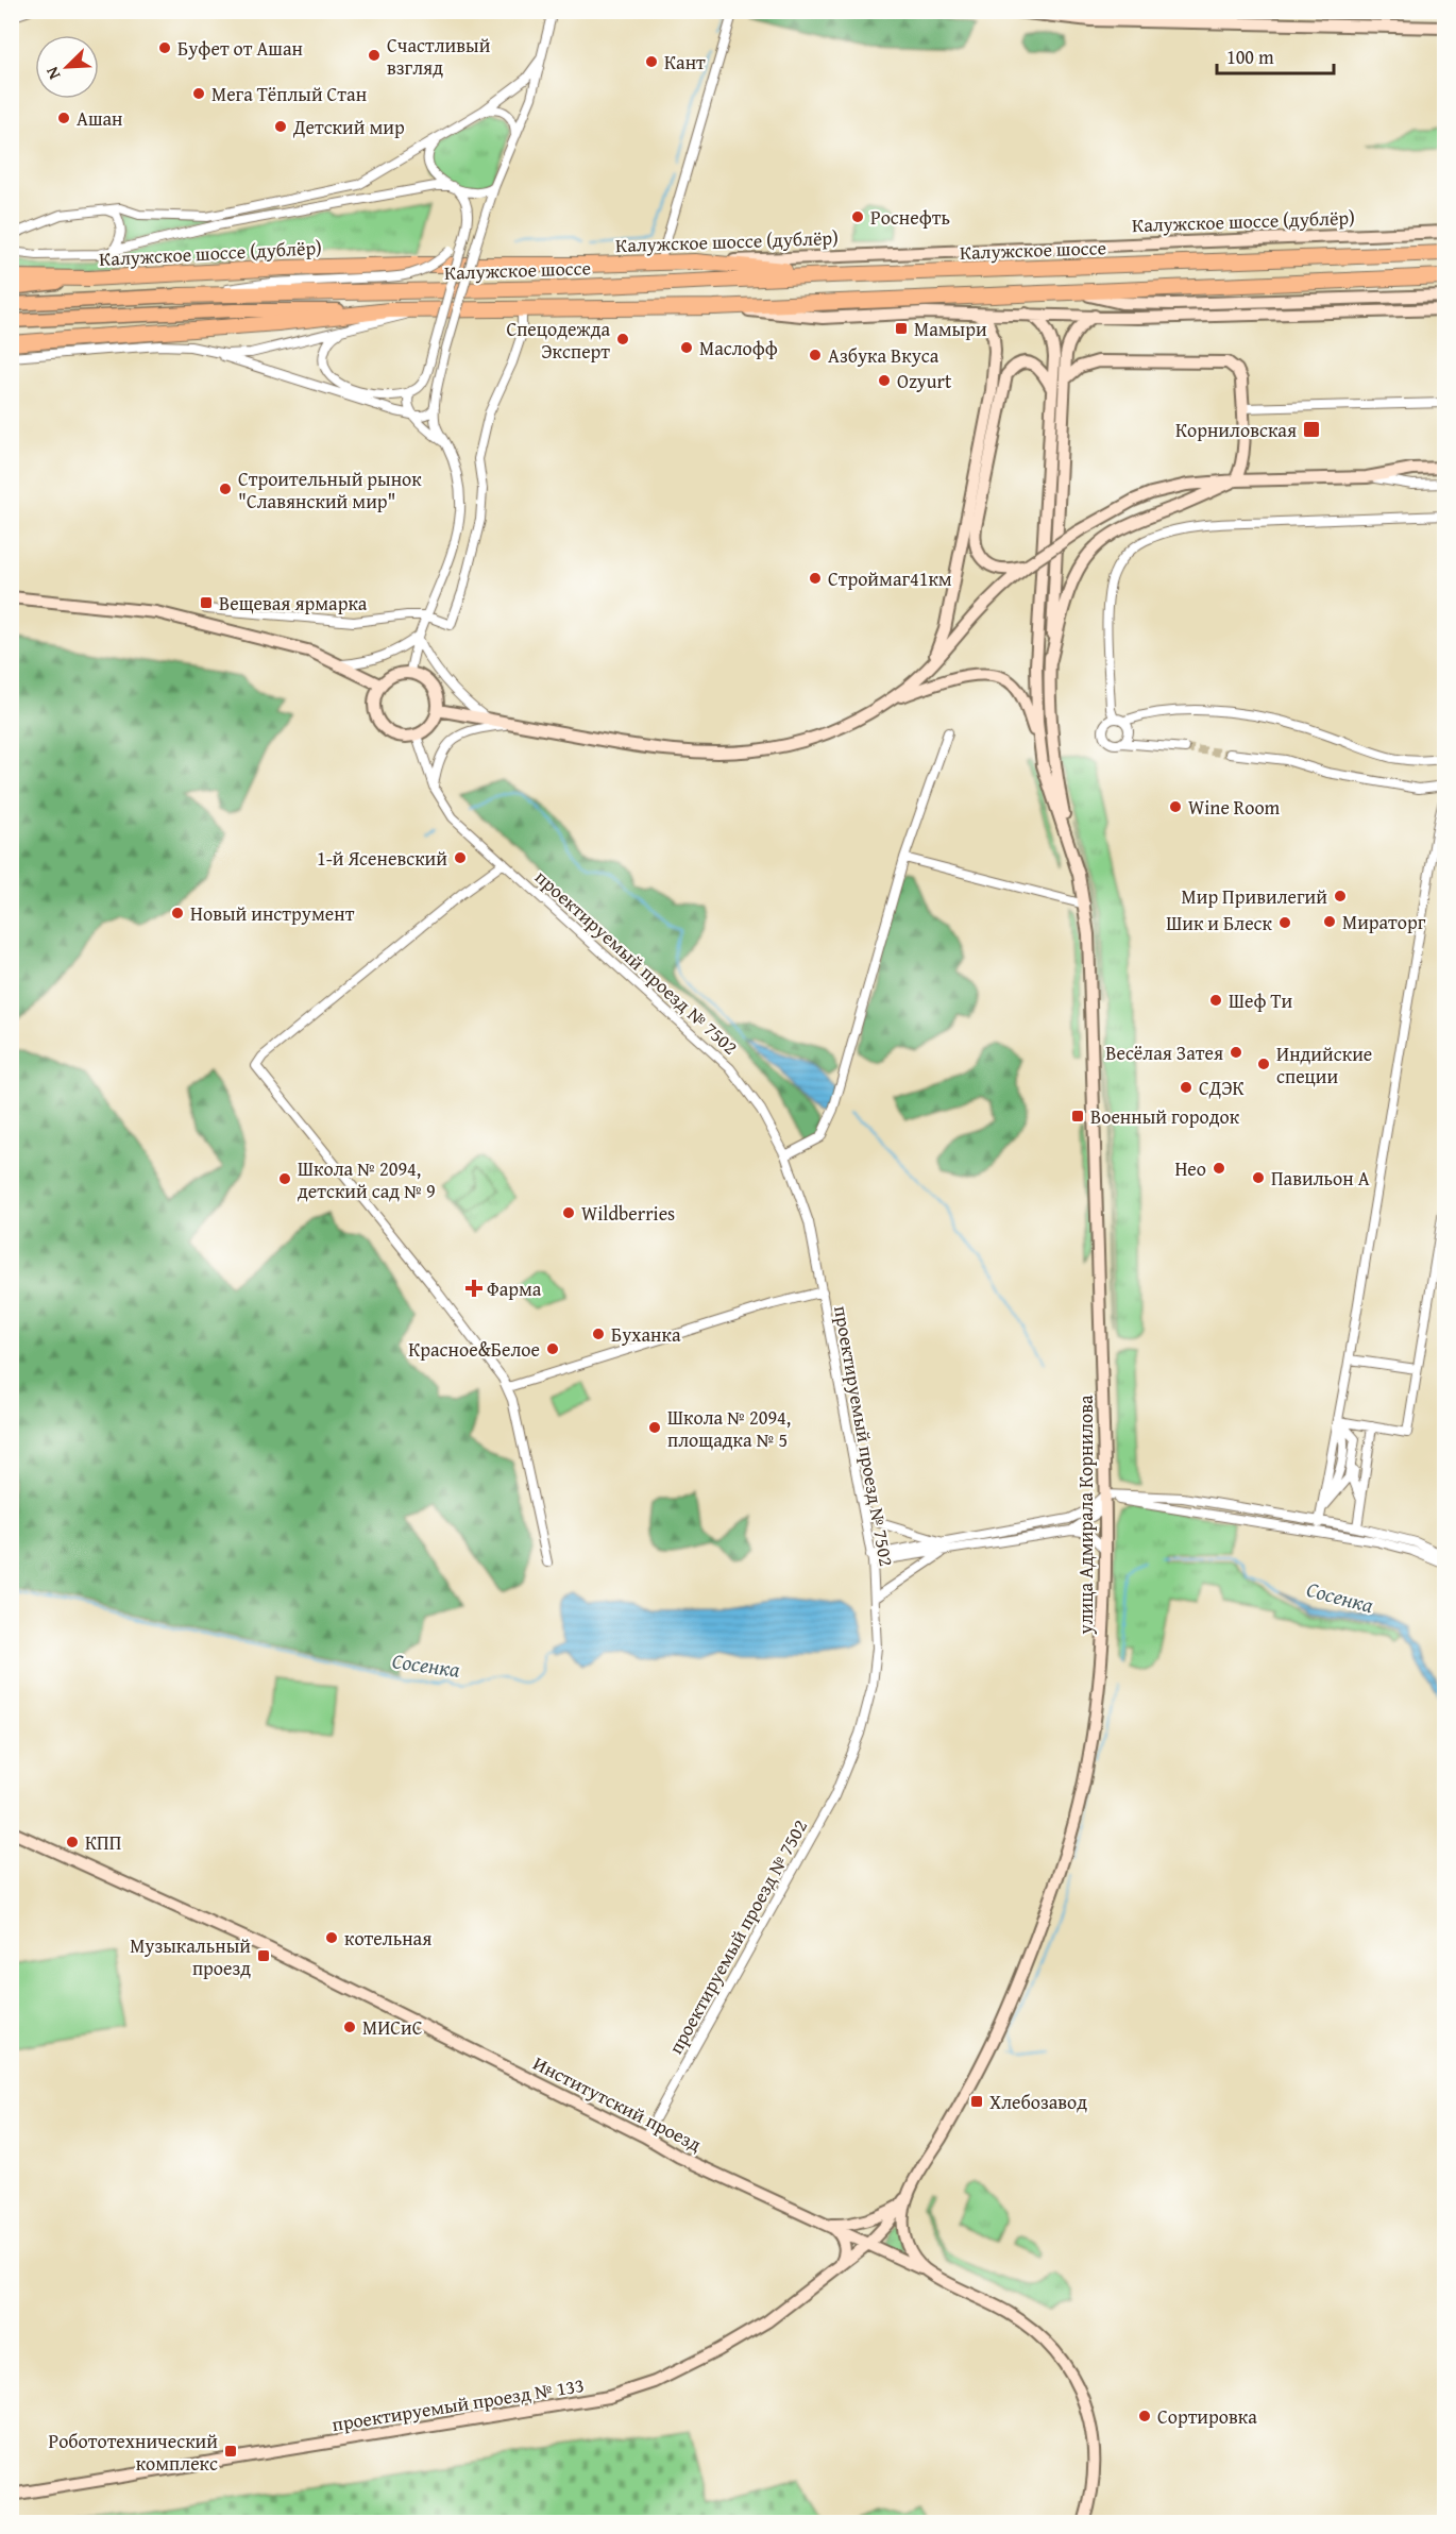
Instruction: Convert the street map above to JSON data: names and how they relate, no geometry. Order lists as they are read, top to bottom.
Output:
{
  "streets": {
    "highway": ["Калужское шоссе (дублёр)", "Калужское шоссе"],
    "street": [
      "проектируемый проезд № 7502",
      "улица Адмирала Корнилова",
      "Институтский проезд",
      "проектируемый проезд № 133"
    ]
  },
  "crossings": [
    ["проектируемый проезд № 7502", "Институтский проезд"],
    ["улица Адмирала Корнилова", "Институтский проезд"],
    ["улица Адмирала Корнилова", "проектируемый проезд № 133"],
    ["Институтский проезд", "проектируемый проезд № 133"]
  ],
  "water": ["Сосенка"],
  "places": {
    "other": [
      "Буфет от Ашан",
      "Счастливый взгляд",
      "Кант",
      "Мега Тёплый Cтан",
      "Ашан",
      "Детский мир",
      "Роснефть",
      "Спецодежда Эксперт",
      "Маслофф",
      "Азбука Вкуса",
      "Ozyurt",
      "Строительный рынок \"Славянский мир\"",
      "Строймаг41км",
      "Wine Room",
      "1-й Ясеневский",
      "Мир Привилегий",
      "Новый инструмент",
      "Мираторг",
      "Шик и Блеск",
      "Шеф Ти",
      "Весёлая Затея",
      "Индийские специи",
      "СДЭК",
      "Нео",
      "Павильон А",
      "Школа № 2094, детский сад № 9",
      "Wildberries",
      "Буханка",
      "Красное&Белое",
      "Школа № 2094, площадка № 5",
      "КПП",
      "котельная",
      "МИСиС",
      "Сортировка"
    ],
    "transit": [
      "Мамыри",
      "Корниловская",
      "Вещевая ярмарка",
      "Военный городок",
      "Музыкальный проезд",
      "Хлебозавод",
      "Робототехнический комплекс"
    ],
    "health": ["Фарма"]
  },
  "scale_bar": "100 m",
  "north": "bottom left"
}
